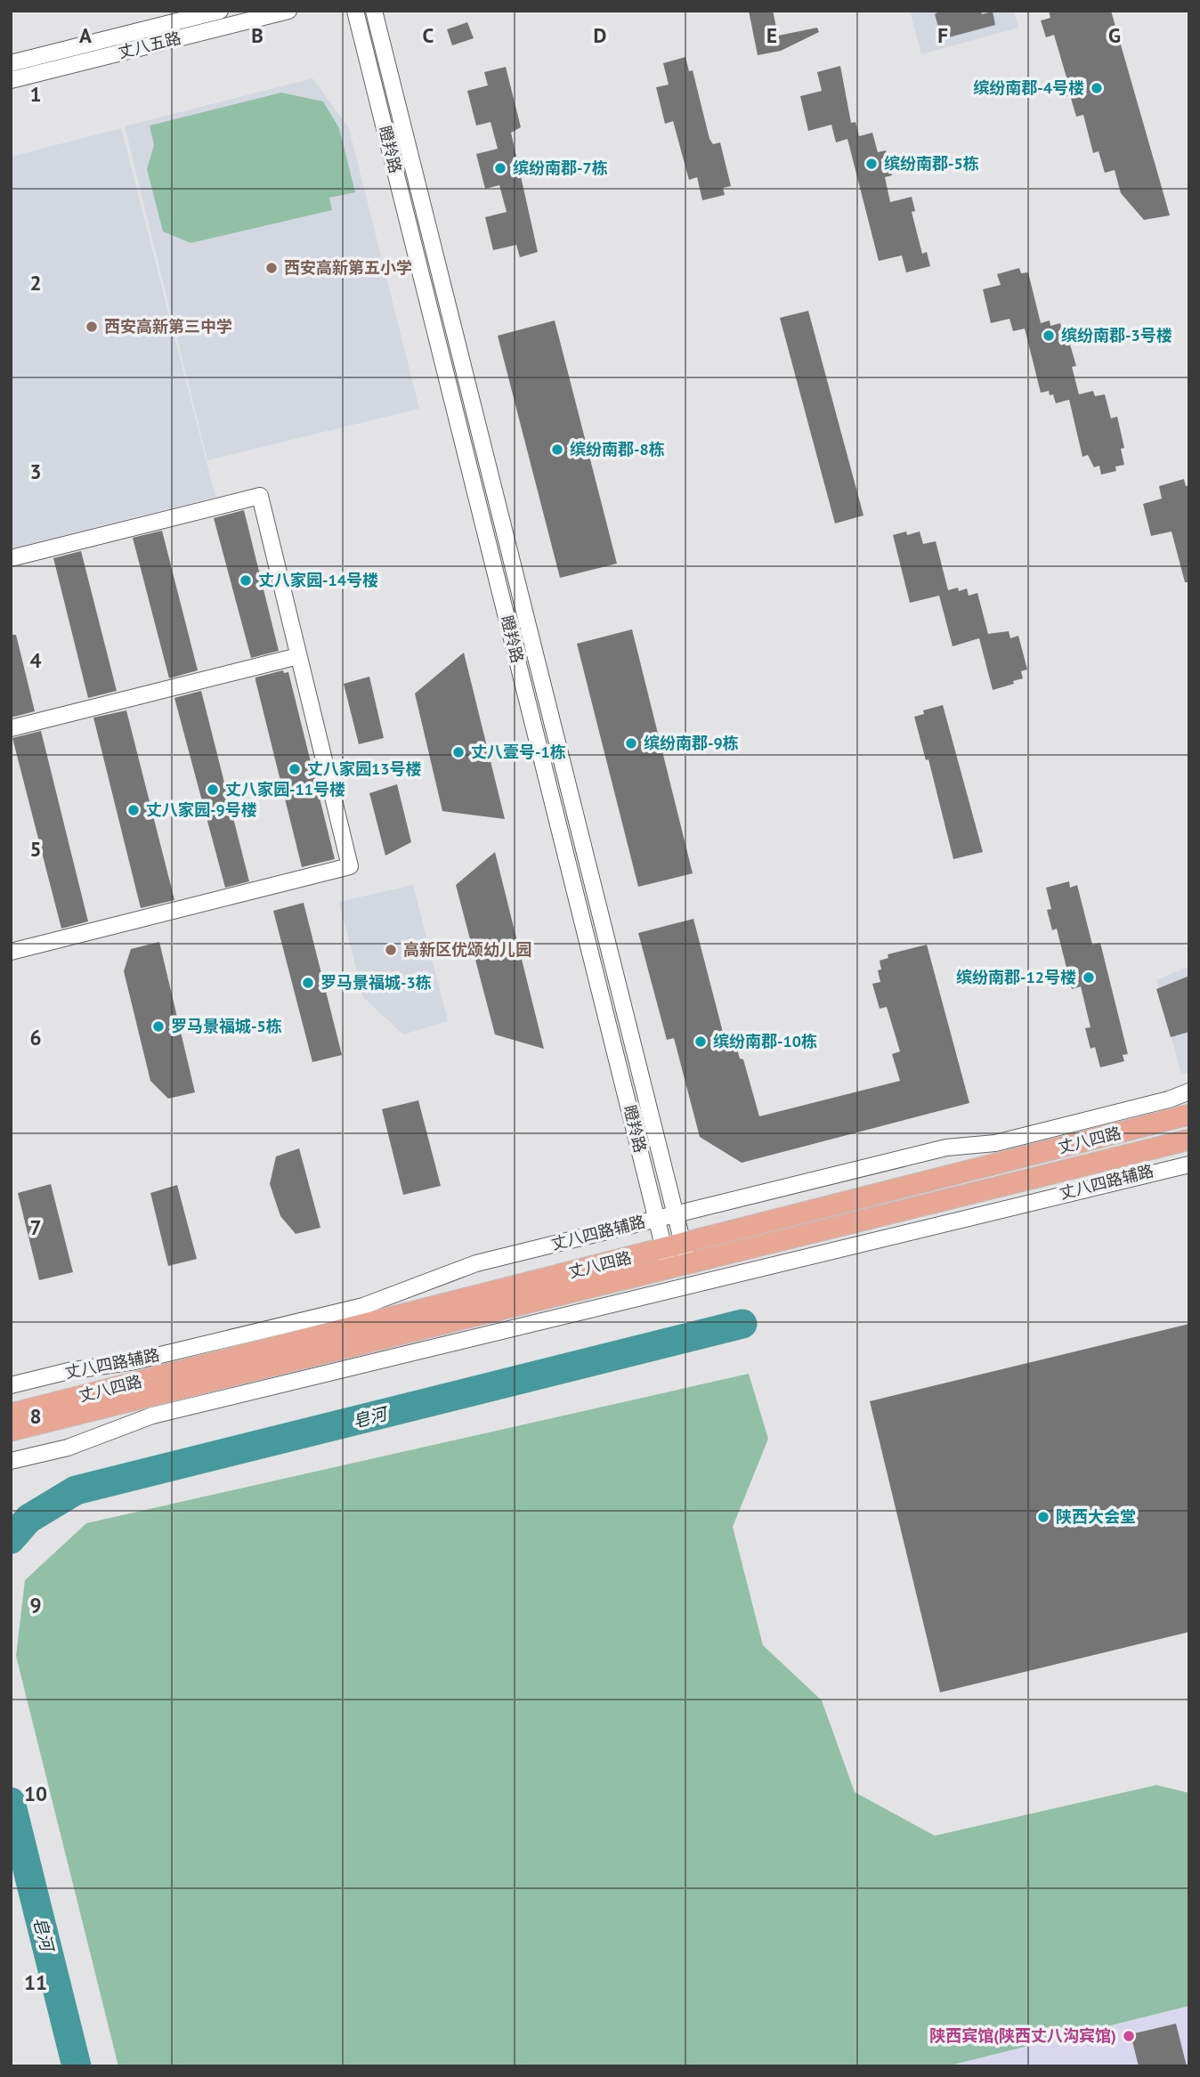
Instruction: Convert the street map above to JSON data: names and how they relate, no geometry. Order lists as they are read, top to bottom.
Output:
{
  "streets": {
    "main road": ["丈八四路"],
    "street": ["丈八五路", "瞪羚路", "丈八四路辅路"]
  },
  "crossings": [
    ["瞪羚路", "丈八四路"],
    ["瞪羚路", "丈八四路辅路"]
  ],
  "water": ["皂河"],
  "places": [
    "缤纷南郡-4号楼",
    "缤纷南郡-5栋",
    "缤纷南郡-7栋",
    "西安高新第五小学",
    "西安高新第三中学",
    "缤纷南郡-3号楼",
    "缤纷南郡-8栋",
    "丈八家园-14号楼",
    "缤纷南郡-9栋",
    "丈八壹号-1栋",
    "丈八家园13号楼",
    "丈八家园-11号楼",
    "丈八家园-9号楼",
    "高新区优颂幼儿园",
    "缤纷南郡-12号楼",
    "罗马景福城-3栋",
    "罗马景福城-5栋",
    "缤纷南郡-10栋",
    "陕西大会堂",
    "陕西宾馆(陕西丈八沟宾馆)"
  ],
  "grid": {
    "columns": [
      "A",
      "B",
      "C",
      "D",
      "E",
      "F",
      "G"
    ],
    "rows": [
      "1",
      "2",
      "3",
      "4",
      "5",
      "6",
      "7",
      "8",
      "9",
      "10",
      "11"
    ]
  }
}
